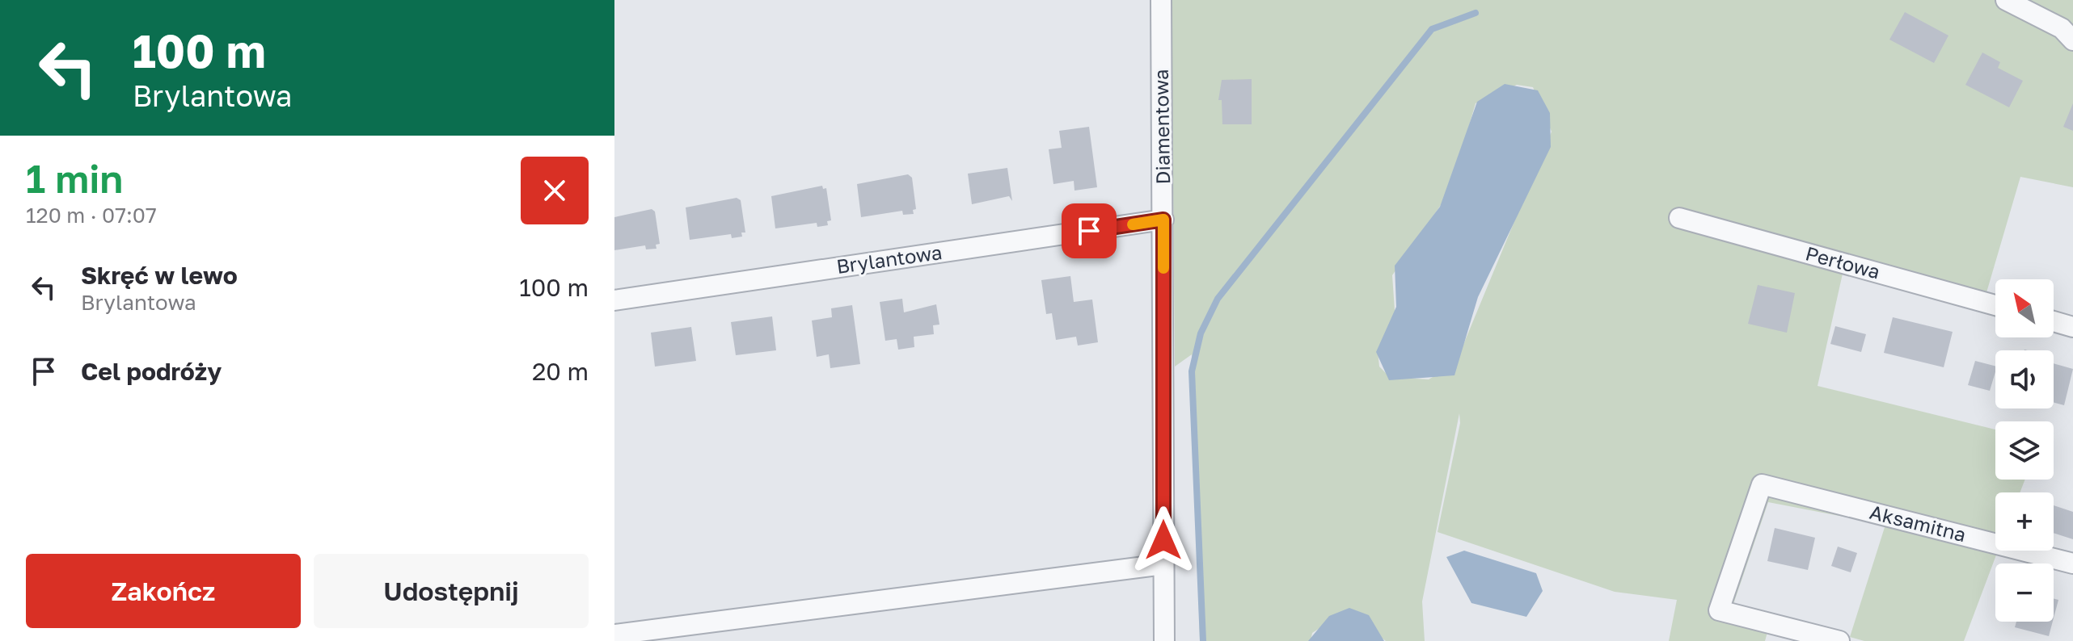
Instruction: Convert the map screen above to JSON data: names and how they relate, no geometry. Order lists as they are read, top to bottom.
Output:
{
  "streets": {
    "street": [
      "Diamentowa",
      "Brylantowa",
      "Perłowa",
      "Aksamitna"
    ]
  },
  "crossings": [
    ["Diamentowa", "Brylantowa"]
  ],
  "north": "top left",
  "page": {
    "turn": ["100 m", "Brylantowa"],
    "heading": ["1 min", "120 m · 07:07"],
    "list": [
      {
        "name": "Skręć w lewo",
        "note": "Brylantowa",
        "value": "100 m"
      },
      {
        "name": "Cel podróży",
        "value": "20 m"
      }
    ],
    "map_buttons": ["+", "−"],
    "buttons": ["Zakończ", "Udostępnij"]
  }
}
